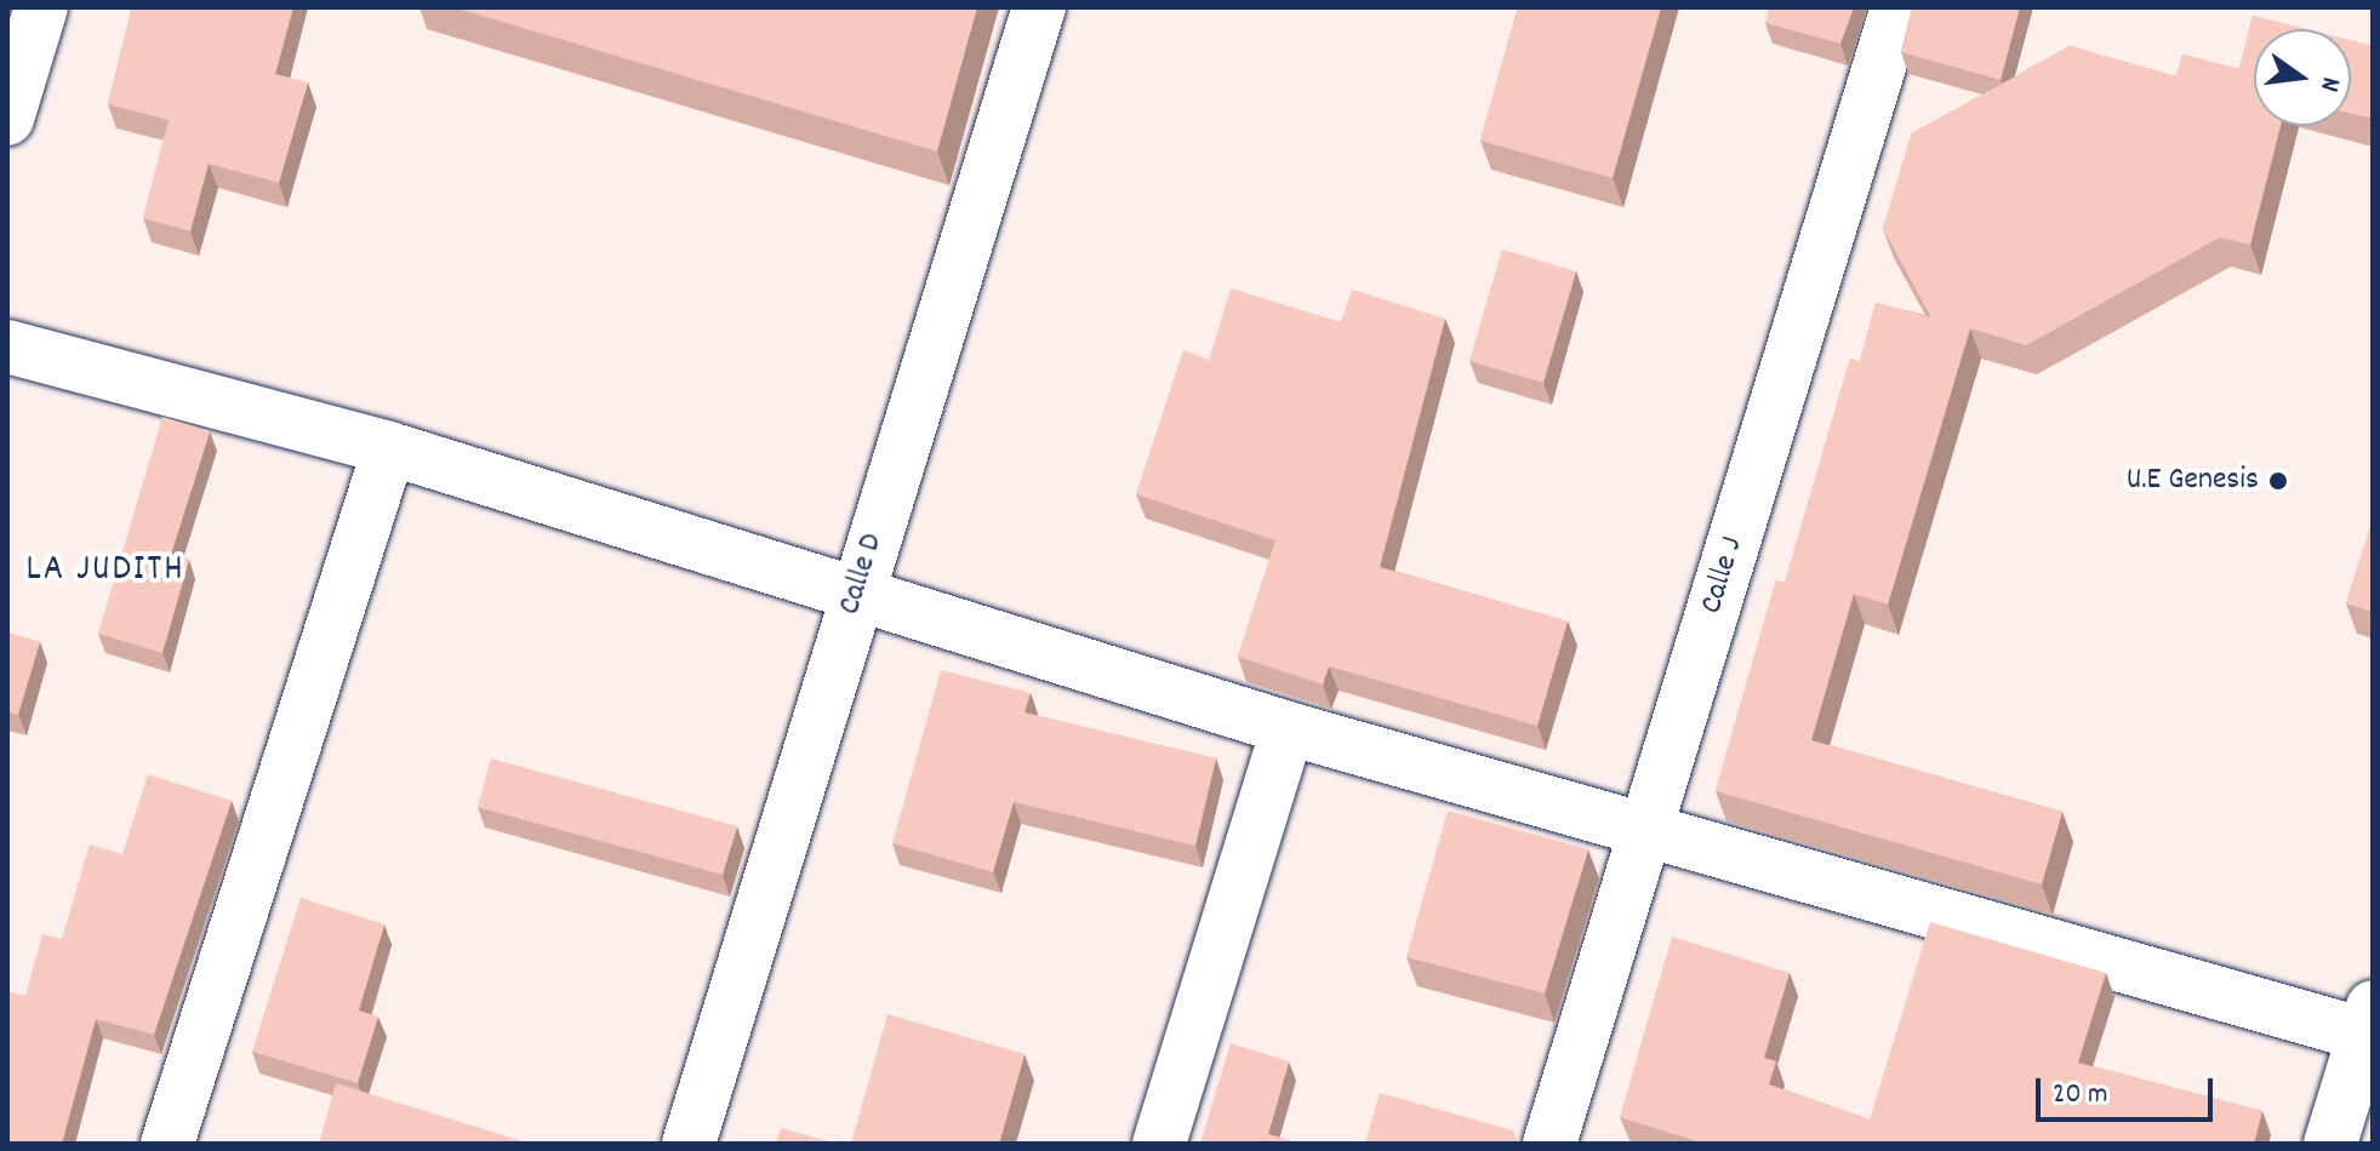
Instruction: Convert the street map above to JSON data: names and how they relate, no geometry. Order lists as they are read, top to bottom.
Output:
{
  "streets": {
    "street": ["Calle D", "Calle J"]
  },
  "districts": ["LA JUDITH"],
  "places": ["U.E Genesis"],
  "scale_bar": "20 m",
  "north": "right"
}
